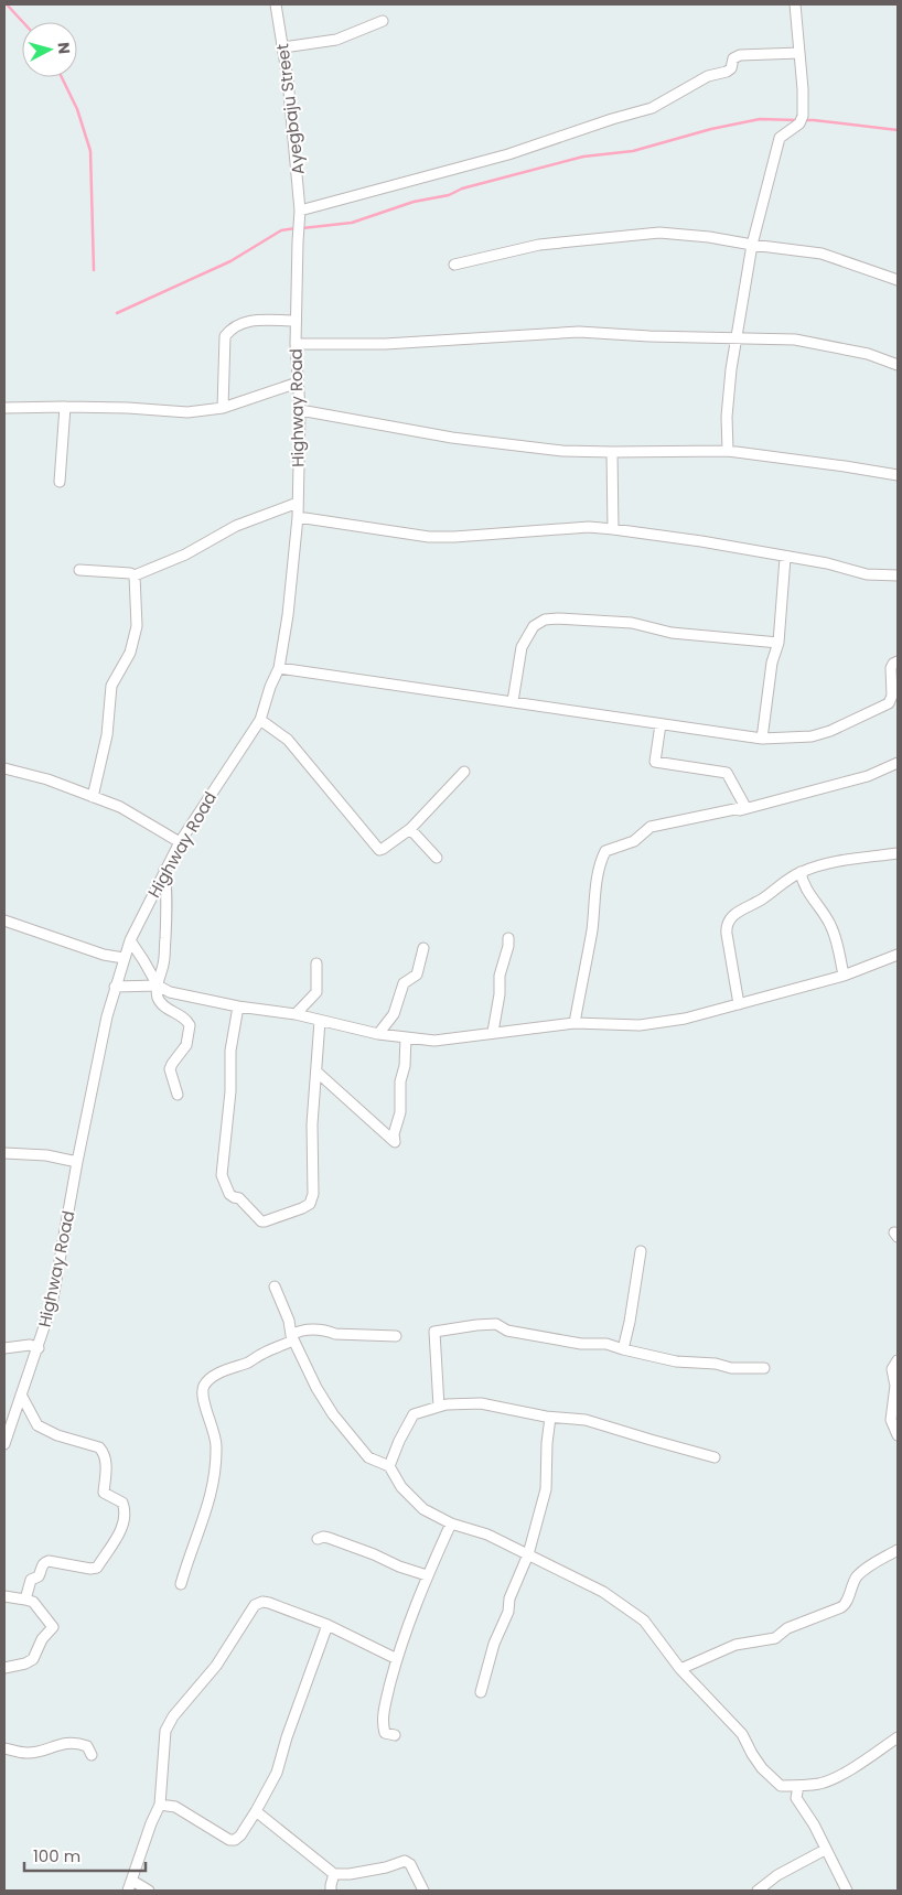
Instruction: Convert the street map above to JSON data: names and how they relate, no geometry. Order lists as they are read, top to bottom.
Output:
{
  "streets": {
    "street": ["Ayegbaju Street", "Highway Road"]
  },
  "crossings": [
    ["Ayegbaju Street", "Highway Road"]
  ],
  "scale_bar": "100 m",
  "north": "right"
}
